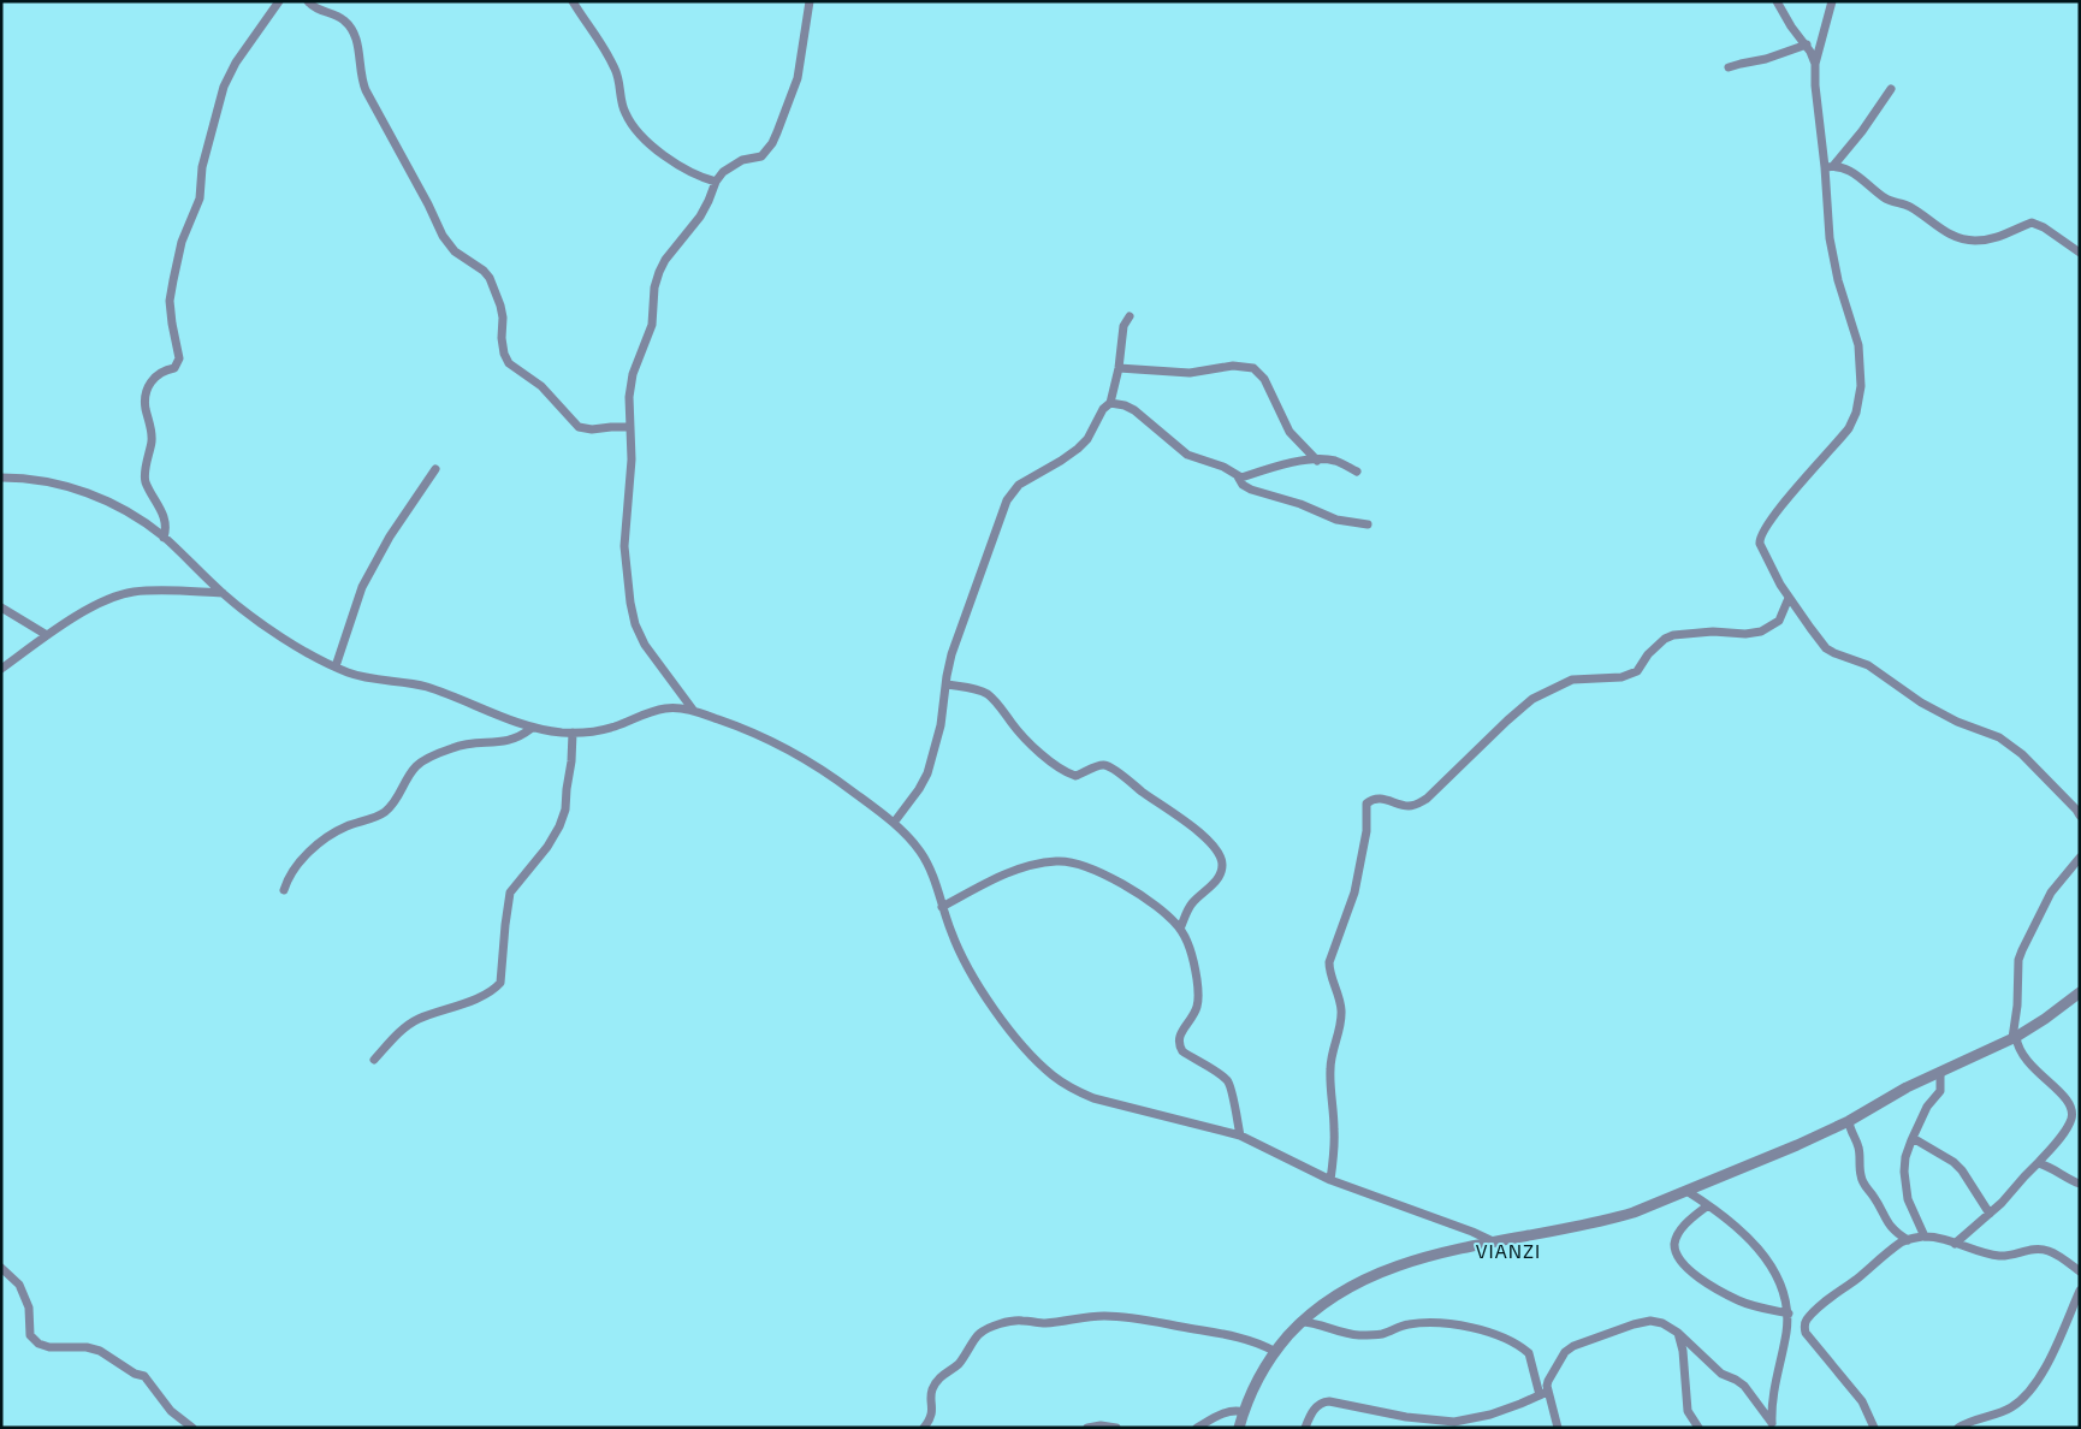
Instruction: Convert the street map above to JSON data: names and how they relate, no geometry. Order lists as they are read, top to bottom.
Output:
{
  "districts": ["VIANZI"]
}
